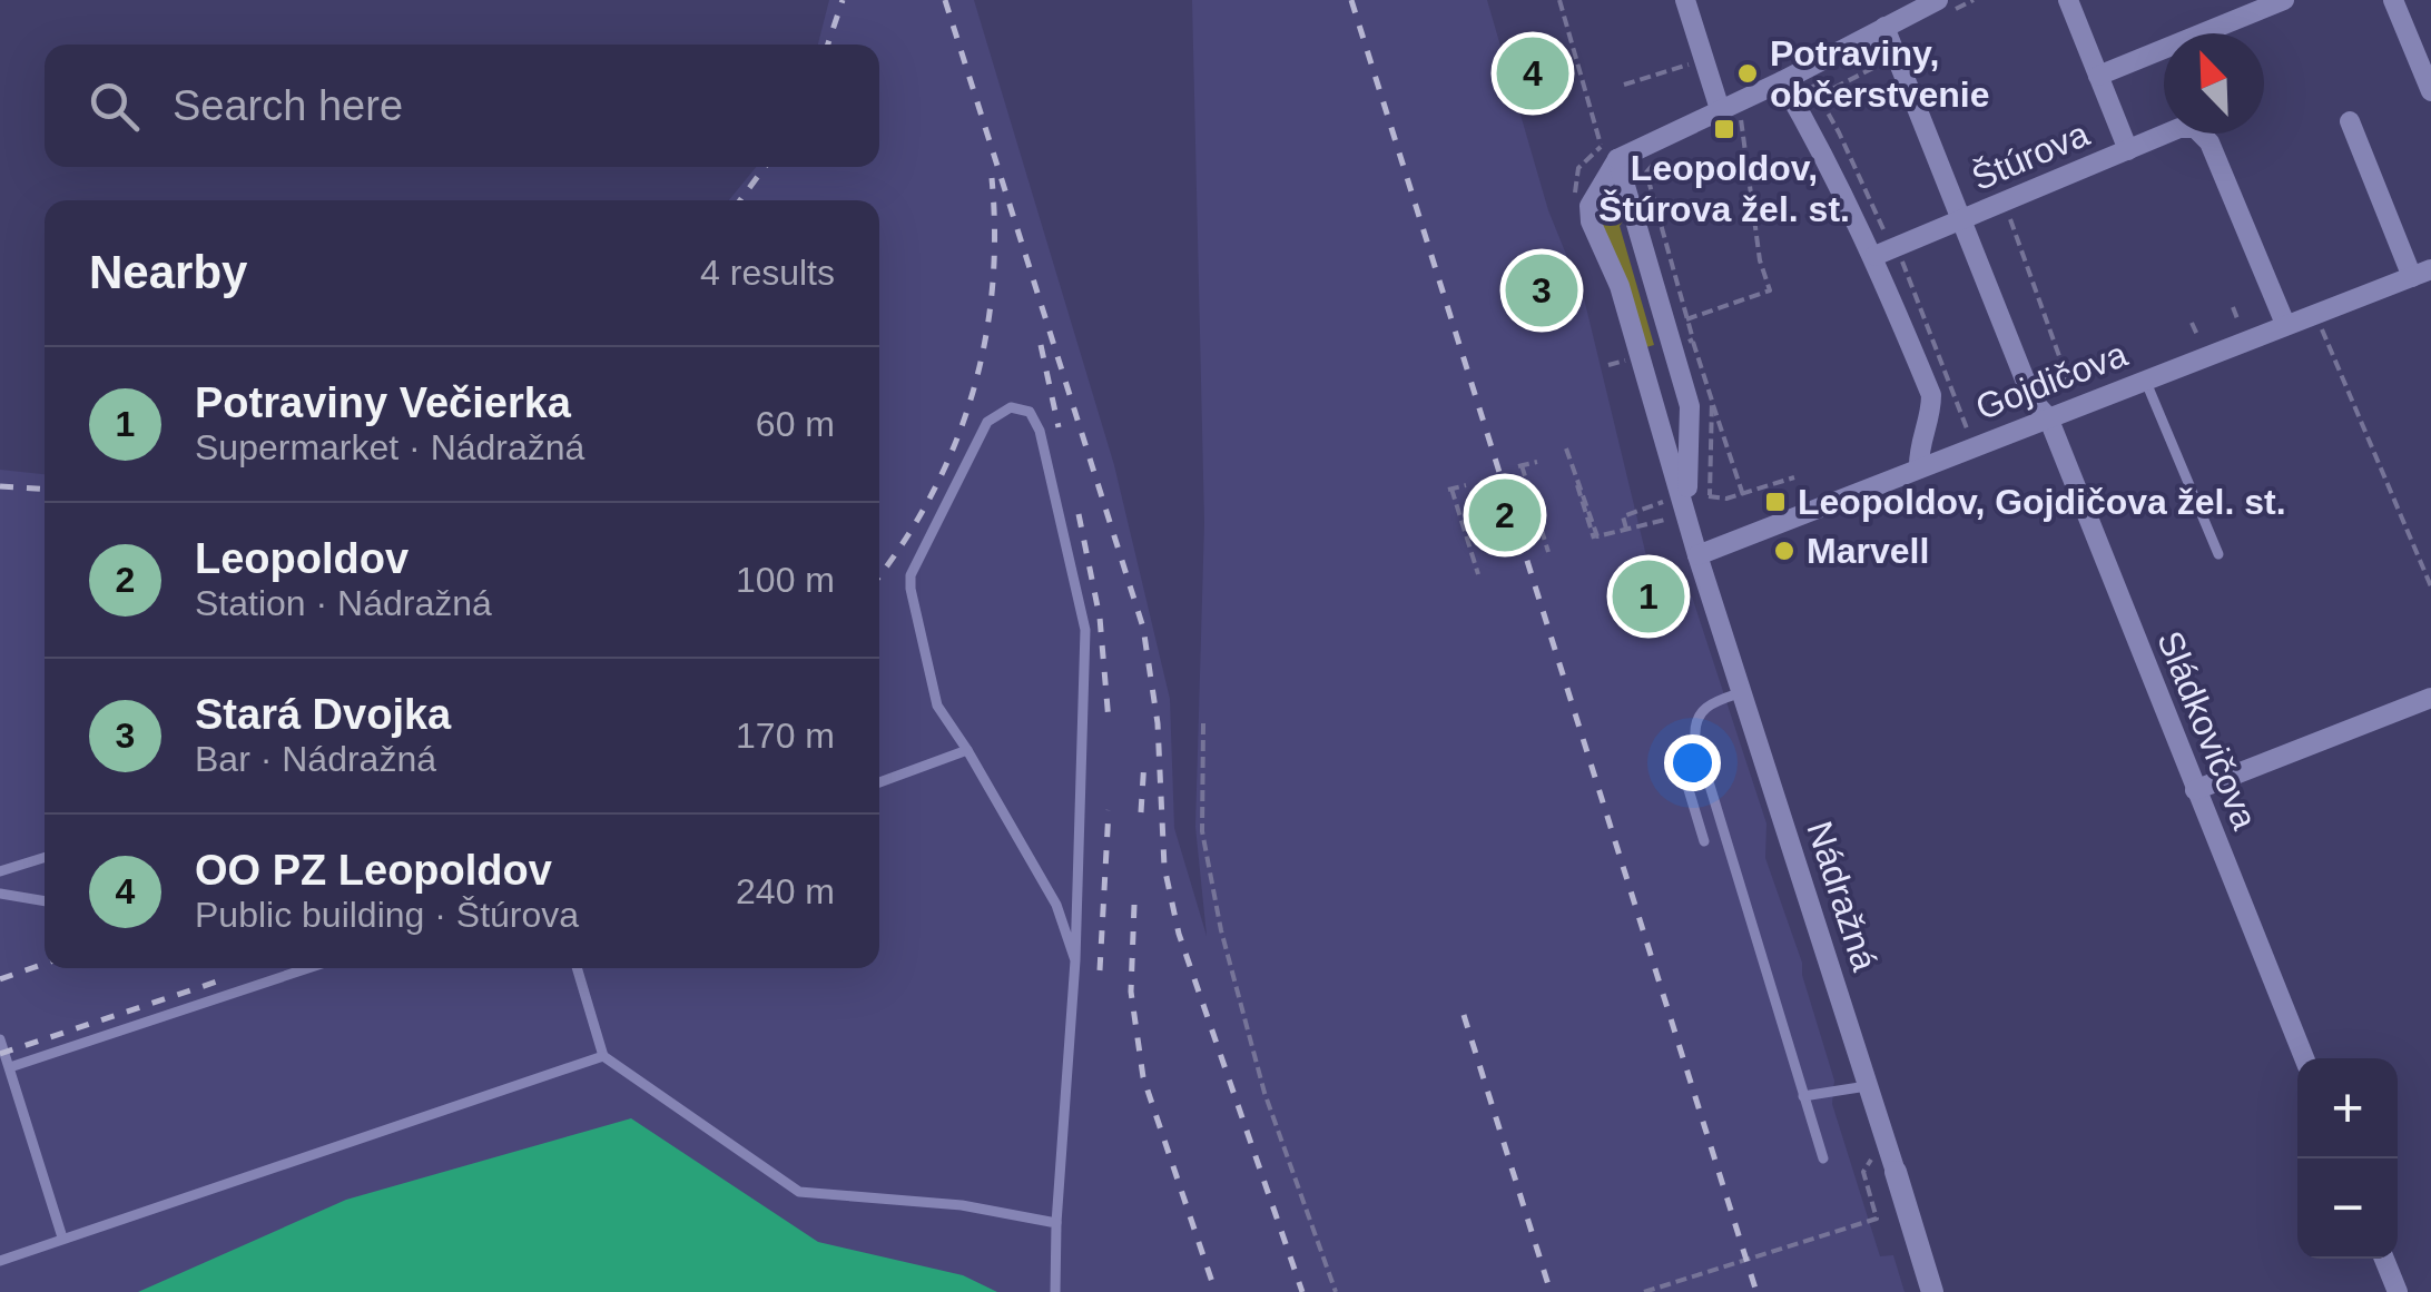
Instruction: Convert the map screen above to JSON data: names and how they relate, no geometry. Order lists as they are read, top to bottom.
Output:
{
  "streets": {
    "street": [
      "Štúrova",
      "Gojdičova",
      "Sládkovičova",
      "Nádražná"
    ]
  },
  "crossings": [
    ["Štúrova", "Gojdičova"],
    ["Štúrova", "Sládkovičova"],
    ["Gojdičova", "Sládkovičova"],
    ["Gojdičova", "Nádražná"]
  ],
  "places": {
    "other": ["Potraviny, občerstvenie", "Marvell"],
    "transit": ["Leopoldov, Štúrova žel. st.", "Leopoldov, Gojdičova žel. st."]
  },
  "north": "top left",
  "page": {
    "pins": [
      "4",
      "3",
      "2",
      "1"
    ],
    "search": "Search here",
    "heading": ["Nearby", "4 results"],
    "list": [
      {
        "mark": "1",
        "name": "Potraviny Večierka",
        "note": "Supermarket · Nádražná",
        "value": "60 m"
      },
      {
        "mark": "2",
        "name": "Leopoldov",
        "note": "Station · Nádražná",
        "value": "100 m"
      },
      {
        "mark": "3",
        "name": "Stará Dvojka",
        "note": "Bar · Nádražná",
        "value": "170 m"
      },
      {
        "mark": "4",
        "name": "OO PZ Leopoldov",
        "note": "Public building · Štúrova",
        "value": "240 m"
      }
    ],
    "map_buttons": ["+", "−"]
  }
}
